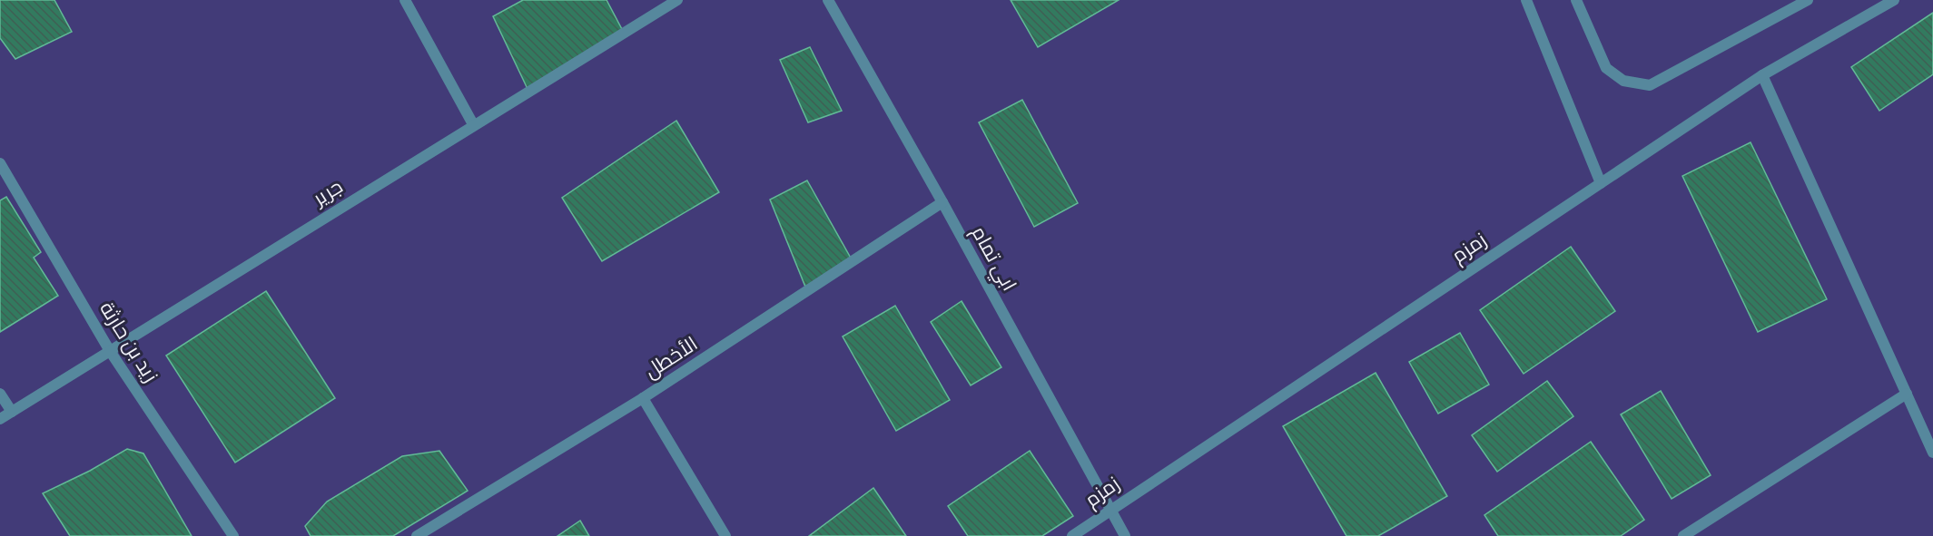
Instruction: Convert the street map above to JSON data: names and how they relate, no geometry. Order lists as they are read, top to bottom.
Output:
{
  "streets": {
    "street": [
      "جرير",
      "زمزم",
      "ابي تمام",
      "زيد بن حارثة",
      "الأخطل"
    ]
  },
  "crossings": [
    ["جرير", "زيد بن حارثة"],
    ["زمزم", "ابي تمام"],
    ["ابي تمام", "الأخطل"]
  ]
}
